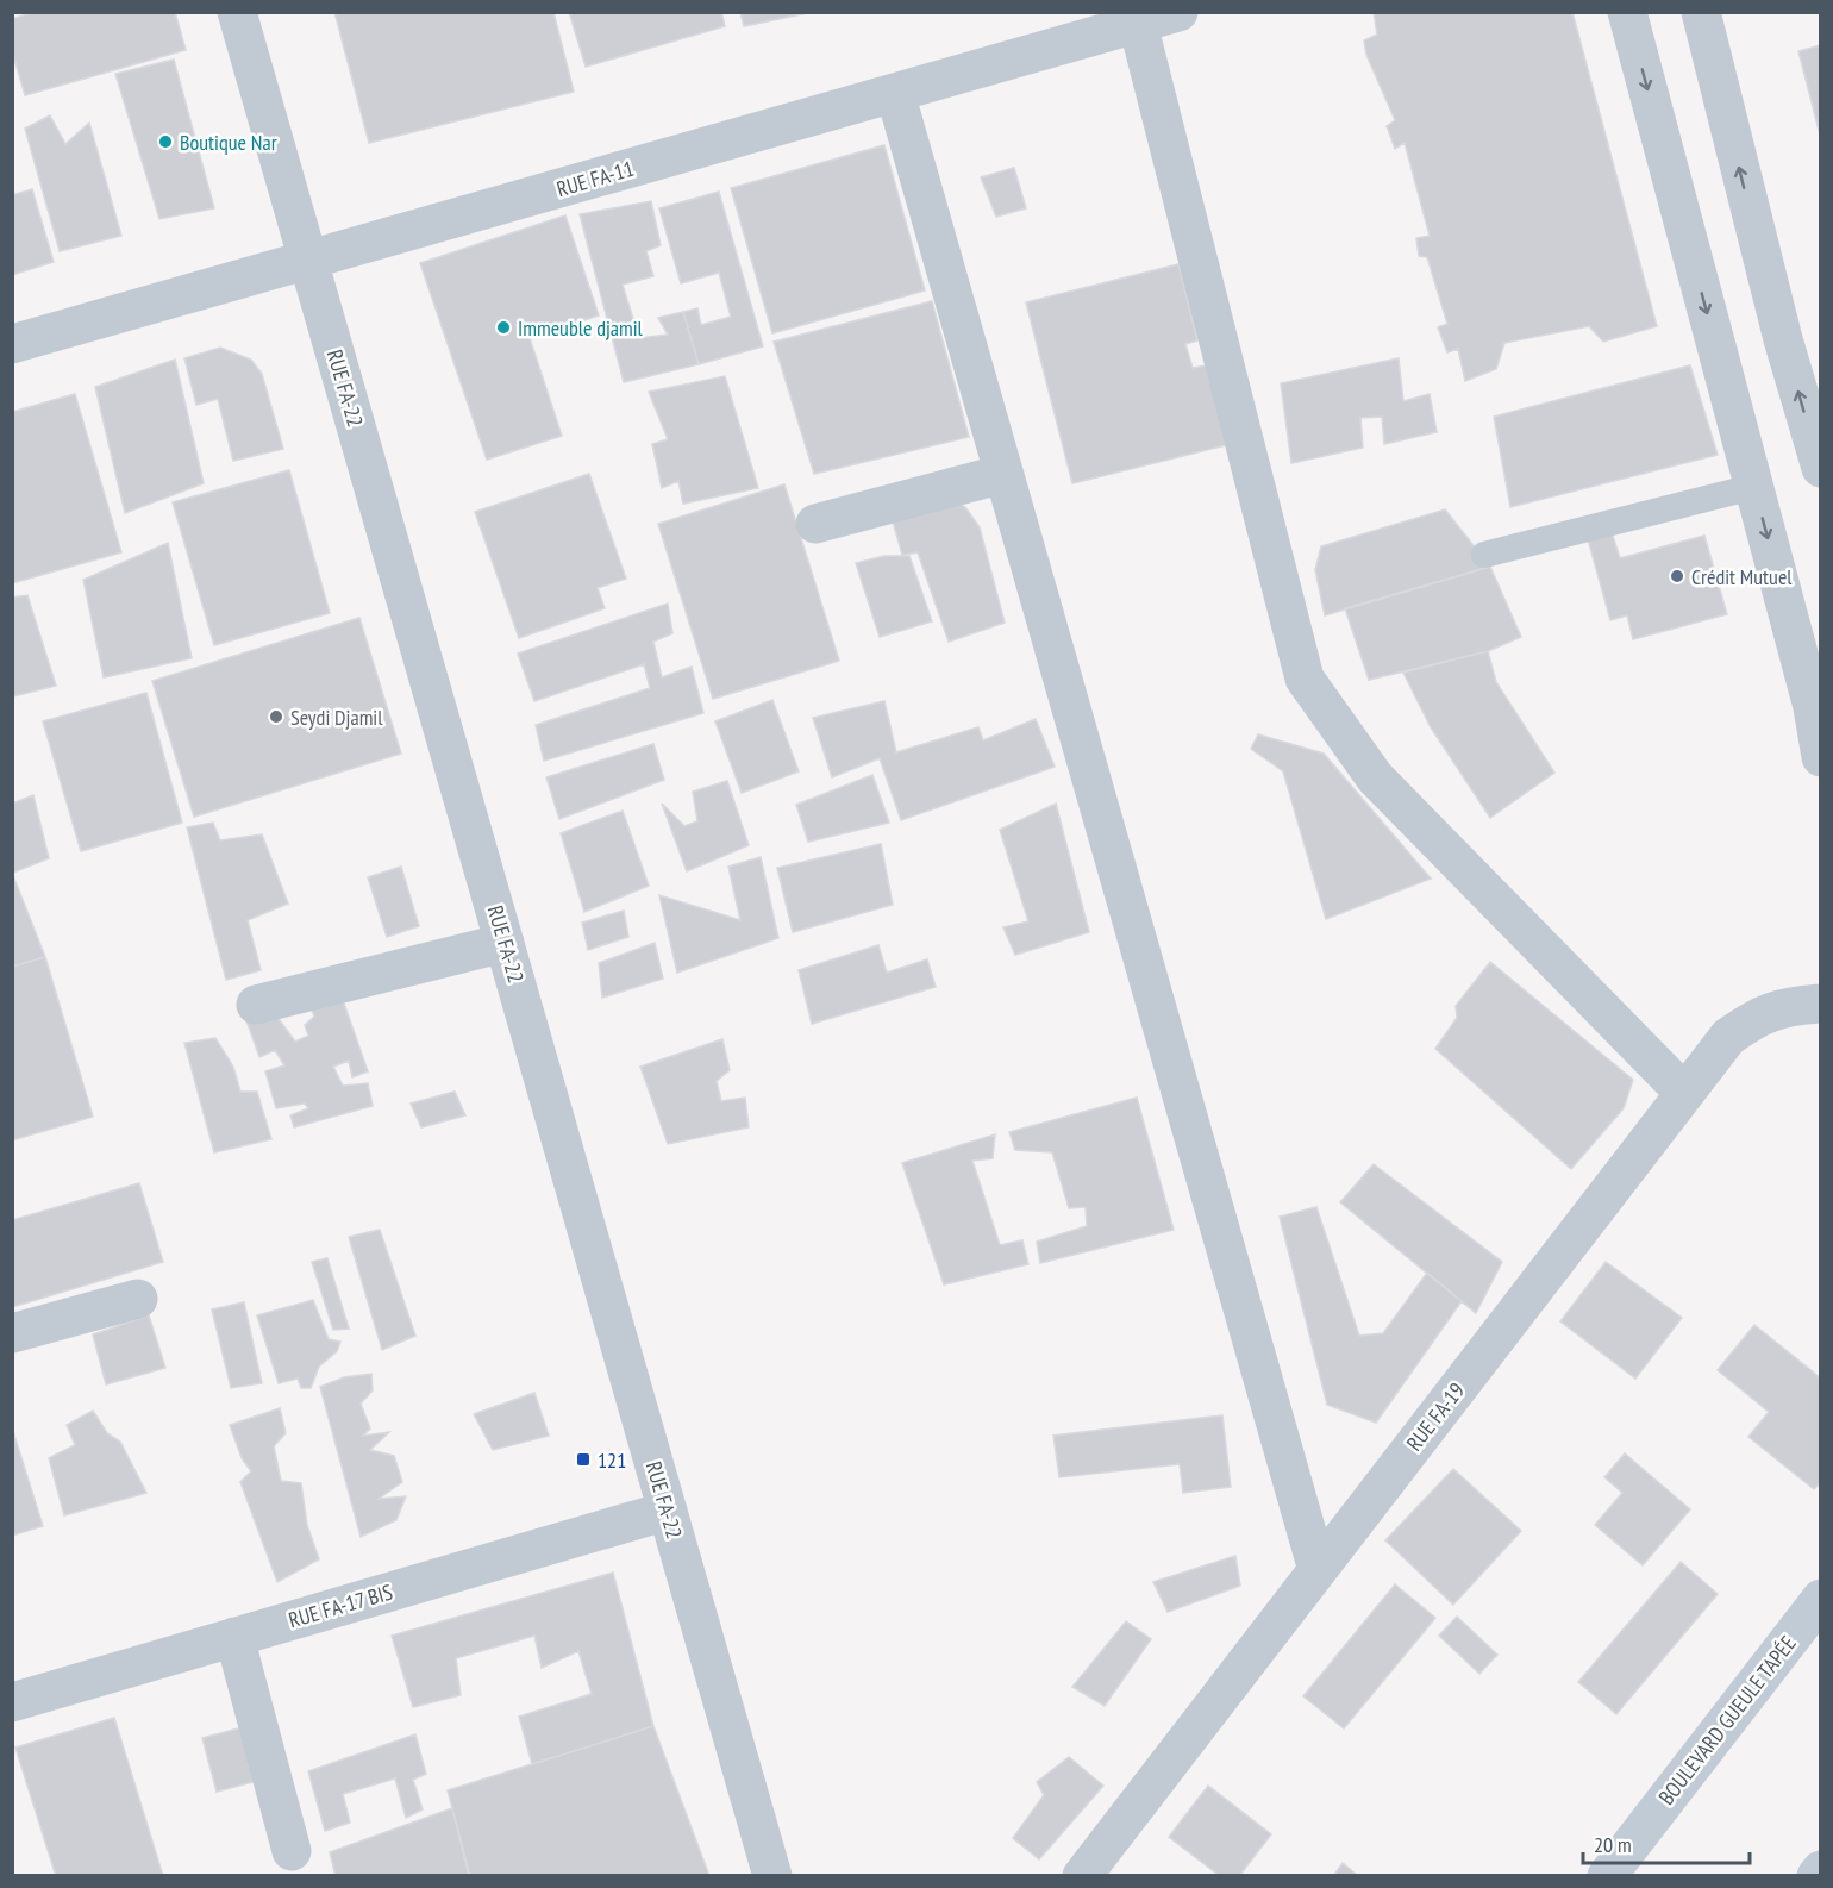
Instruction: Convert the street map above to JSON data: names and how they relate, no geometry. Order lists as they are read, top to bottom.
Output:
{
  "streets": {
    "street": [
      "RUE FA-11",
      "RUE FA-22",
      "RUE FA-19",
      "RUE FA-17 BIS",
      "BOULEVARD GUEULE TAPÉE"
    ]
  },
  "crossings": [
    ["RUE FA-11", "RUE FA-22"],
    ["RUE FA-22", "RUE FA-17 BIS"]
  ],
  "places": {
    "other": [
      "Boutique Nar",
      "Immeuble djamil",
      "Crédit Mutuel",
      "Seydi Djamil"
    ],
    "transit": ["121"]
  },
  "scale_bar": "20 m"
}
